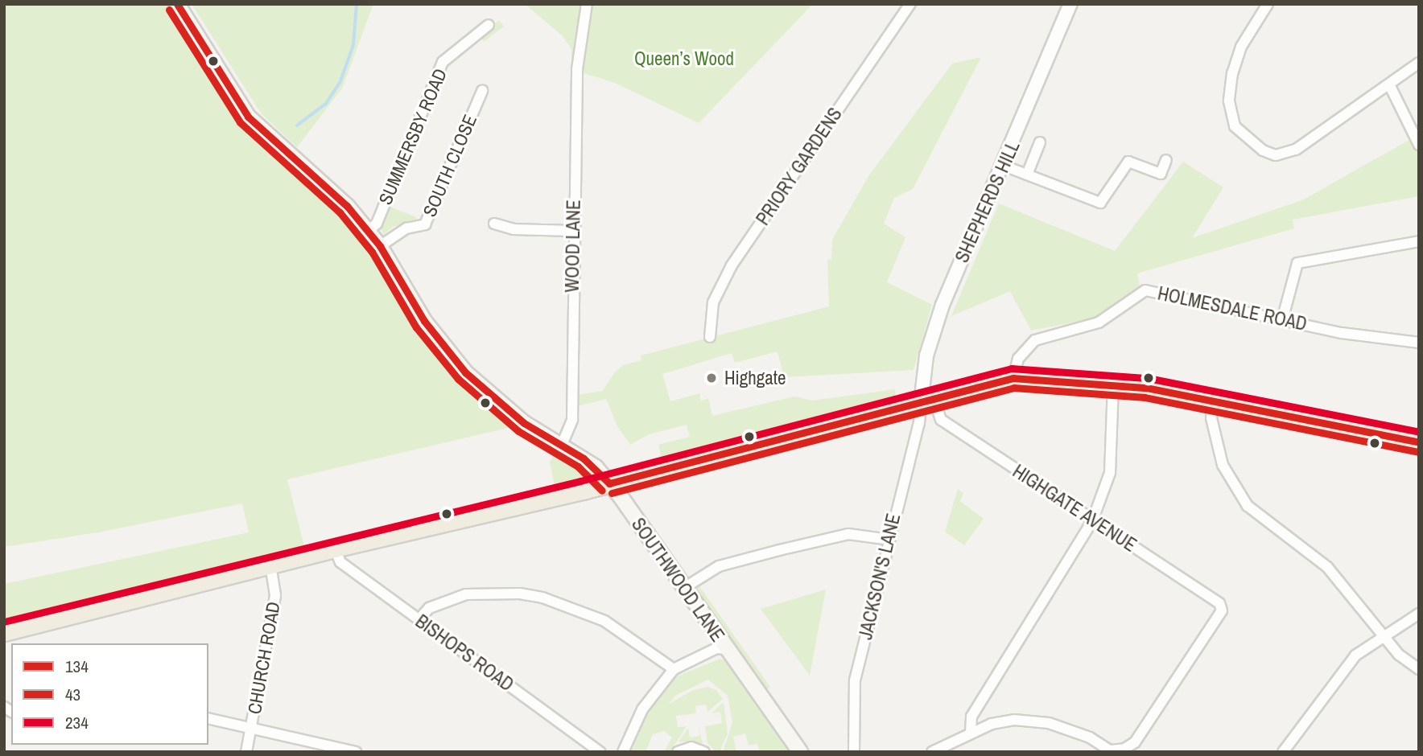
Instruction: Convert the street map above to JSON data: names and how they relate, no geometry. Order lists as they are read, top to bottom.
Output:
{
  "streets": {
    "main road": ["SOUTHWOOD LANE"],
    "street": [
      "SUMMERSBY ROAD",
      "SOUTH CLOSE",
      "PRIORY GARDENS",
      "SHEPHERDS HILL",
      "WOOD LANE",
      "HOLMESDALE ROAD",
      "HIGHGATE AVENUE",
      "JACKSON'S LANE",
      "BISHOPS ROAD",
      "CHURCH ROAD"
    ]
  },
  "crossings": [
    ["SUMMERSBY ROAD", "SOUTHWOOD LANE"],
    ["SOUTH CLOSE", "SOUTHWOOD LANE"],
    ["SHEPHERDS HILL", "HIGHGATE AVENUE"],
    ["SHEPHERDS HILL", "JACKSON'S LANE"],
    ["WOOD LANE", "SOUTHWOOD LANE"],
    ["HIGHGATE AVENUE", "JACKSON'S LANE"]
  ],
  "parks": ["Queen’s Wood"],
  "places": ["Highgate"],
  "lines": ["transit line 134", "transit line 43", "transit line 234"],
  "legend": ["134", "43", "234"]
}
